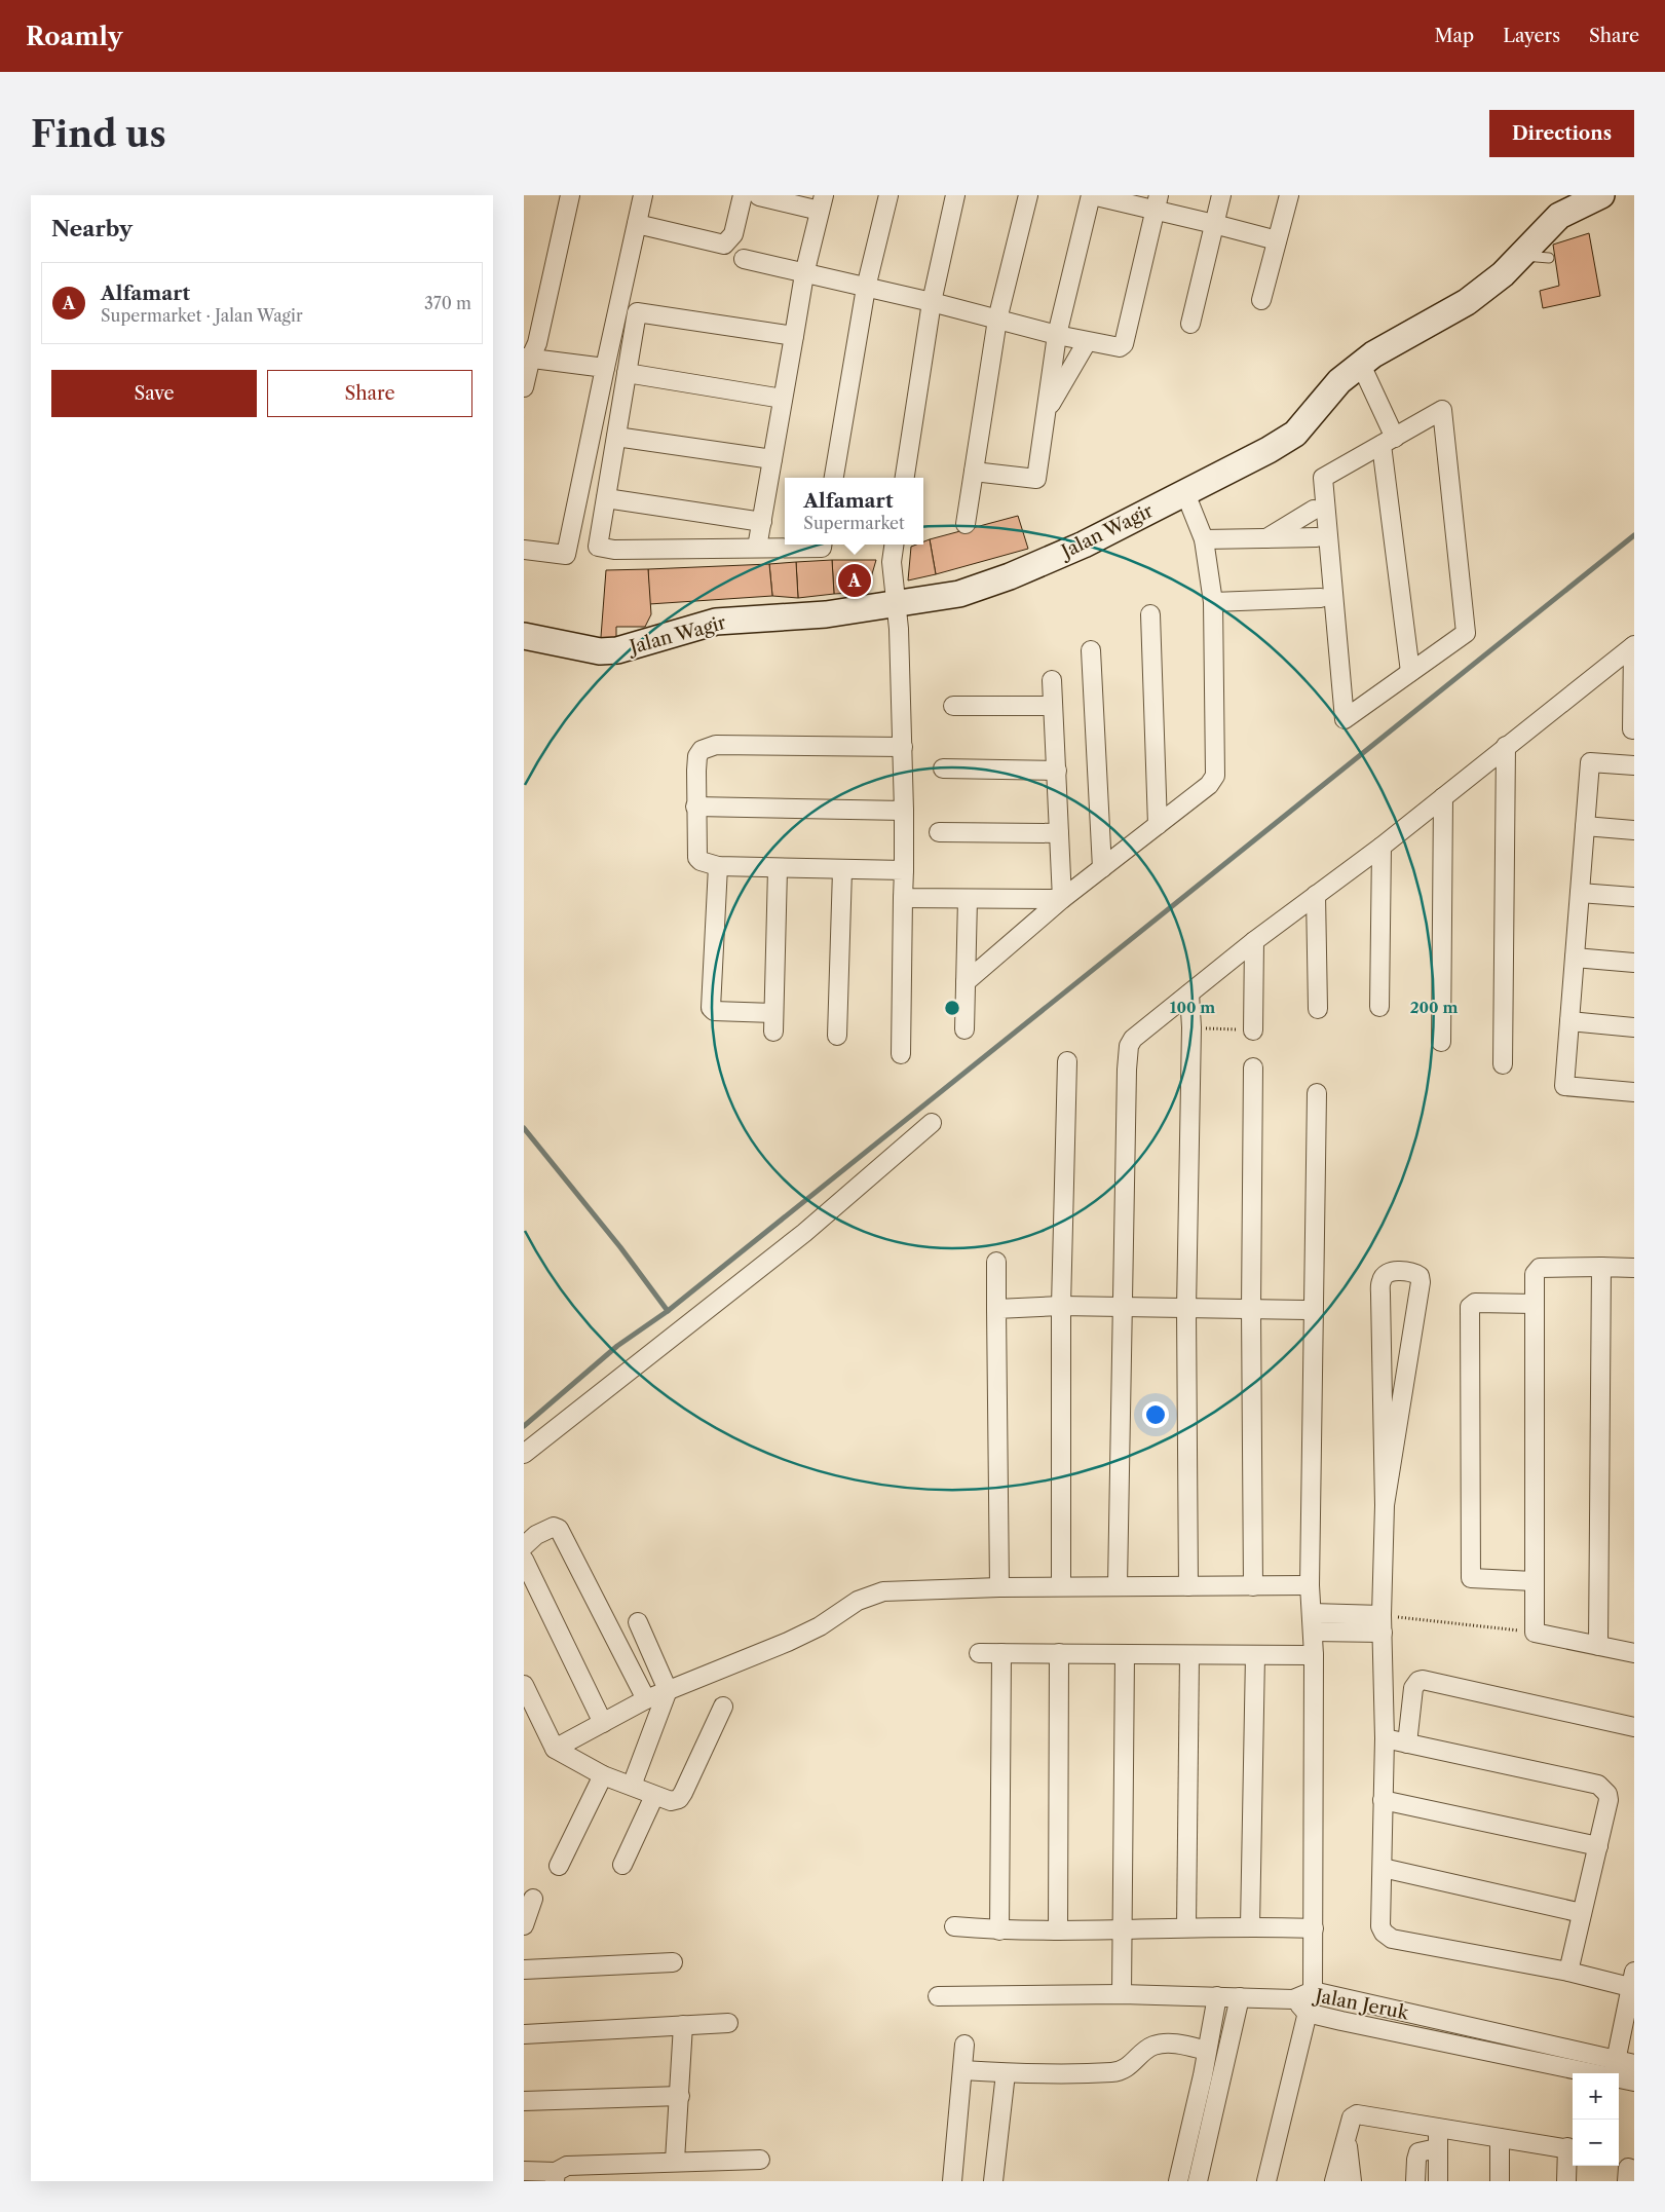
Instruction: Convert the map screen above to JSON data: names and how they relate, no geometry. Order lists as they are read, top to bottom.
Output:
{
  "streets": {
    "street": ["Jalan Wagir", "Jalan Jeruk"]
  },
  "page": {
    "header": "Roamly",
    "nav": ["Map", "Layers", "Share"],
    "buttons": [
      "Directions",
      ["Save", "Share"]
    ],
    "title": "Find us",
    "heading": "Nearby",
    "list": [
      {
        "mark": "A",
        "name": "Alfamart",
        "note": "Supermarket · Jalan Wagir",
        "value": "370 m"
      }
    ],
    "popup": ["Alfamart", "Supermarket"],
    "pins": "A",
    "map_buttons": ["+", "−"]
  },
  "rings": ["100 m", "200 m"]
}
